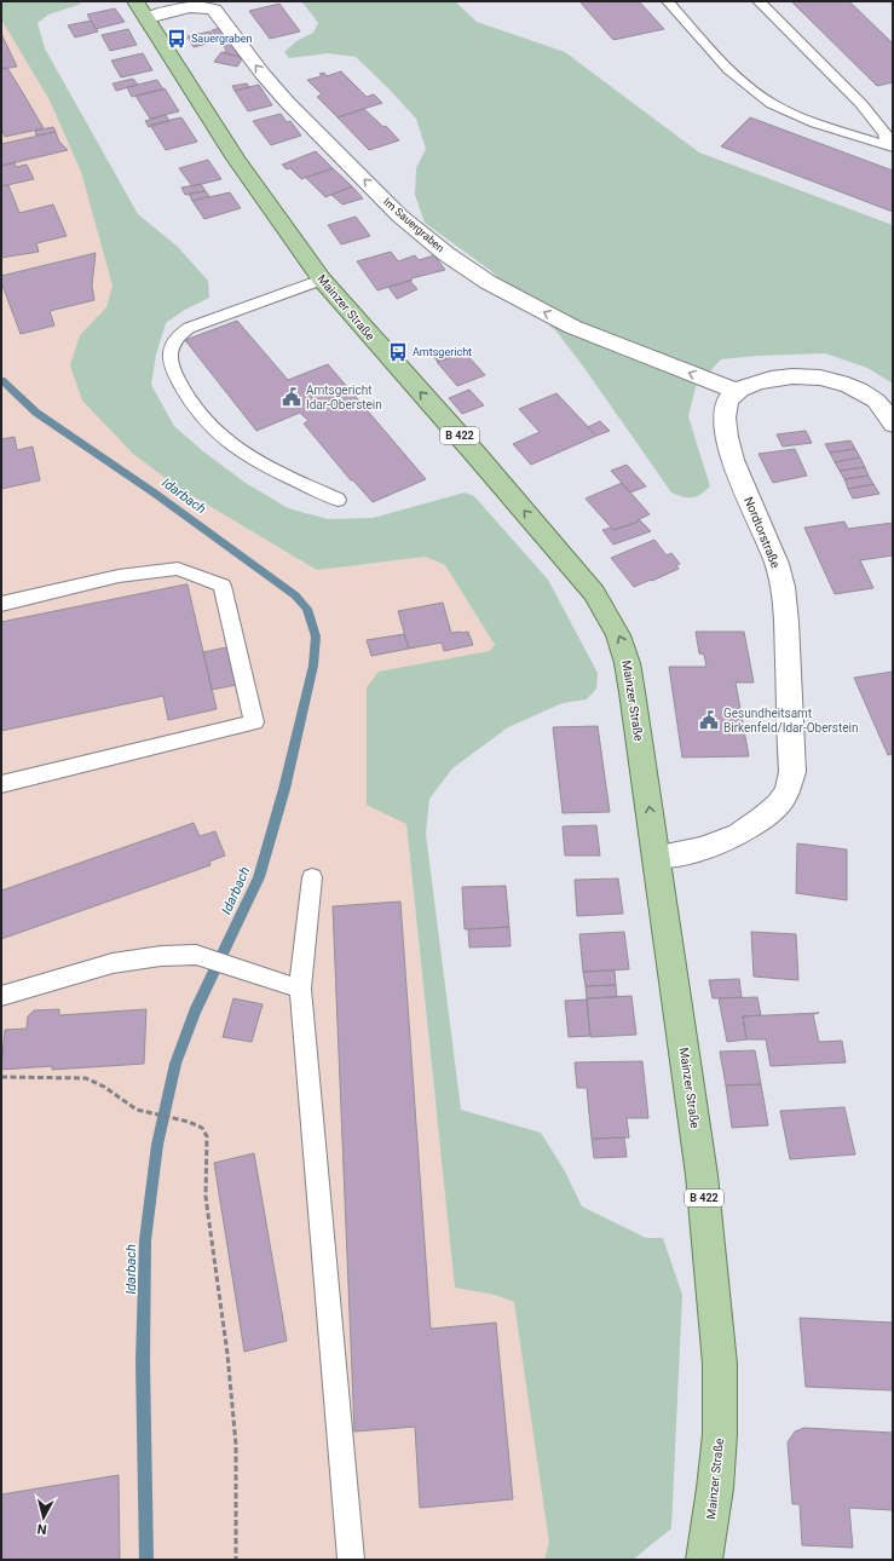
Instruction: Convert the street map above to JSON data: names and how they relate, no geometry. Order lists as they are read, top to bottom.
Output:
{
  "streets": {
    "main road": ["Mainzer Straße", "B 422"],
    "street": ["Im Sauergraben", "Nordtorstraße"]
  },
  "crossings": [
    ["Im Sauergraben", "Mainzer Straße"],
    ["Im Sauergraben", "Nordtorstraße"],
    ["Mainzer Straße", "Nordtorstraße"]
  ],
  "one_way": ["Im Sauergraben", "Mainzer Straße"],
  "water": ["Idarbach"],
  "places": {
    "bus stop": ["Sauergraben", "Amtsgericht"],
    "public building": ["Amtsgericht Idar-Oberstein", "Gesundheitsamt Birkenfeld/Idar-Oberstein"]
  },
  "north": "bottom"
}
